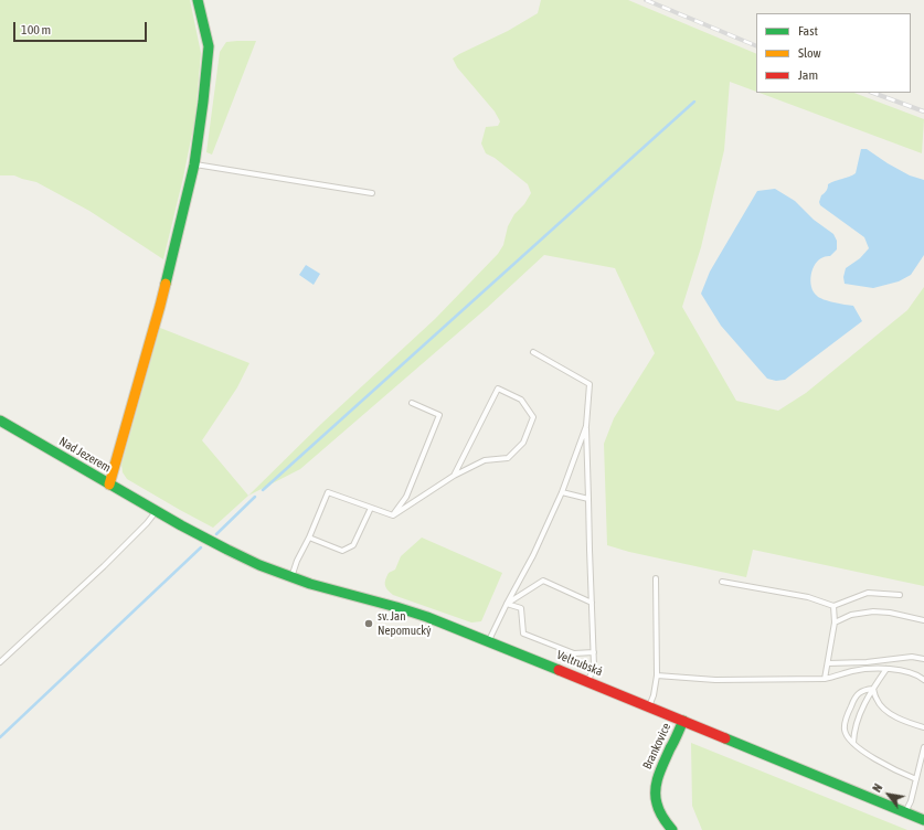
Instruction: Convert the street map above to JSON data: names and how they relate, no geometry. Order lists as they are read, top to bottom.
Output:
{
  "streets": {
    "street": ["Nad Jezerem", "Veltrubská", "Brankovice"]
  },
  "crossings": [
    ["Nad Jezerem", "Veltrubská"],
    ["Veltrubská", "Brankovice"]
  ],
  "places": ["sv. Jan Nepomucký"],
  "legend": ["Fast", "Slow", "Jam"],
  "scale_bar": "100 m",
  "north": "top left"
}
